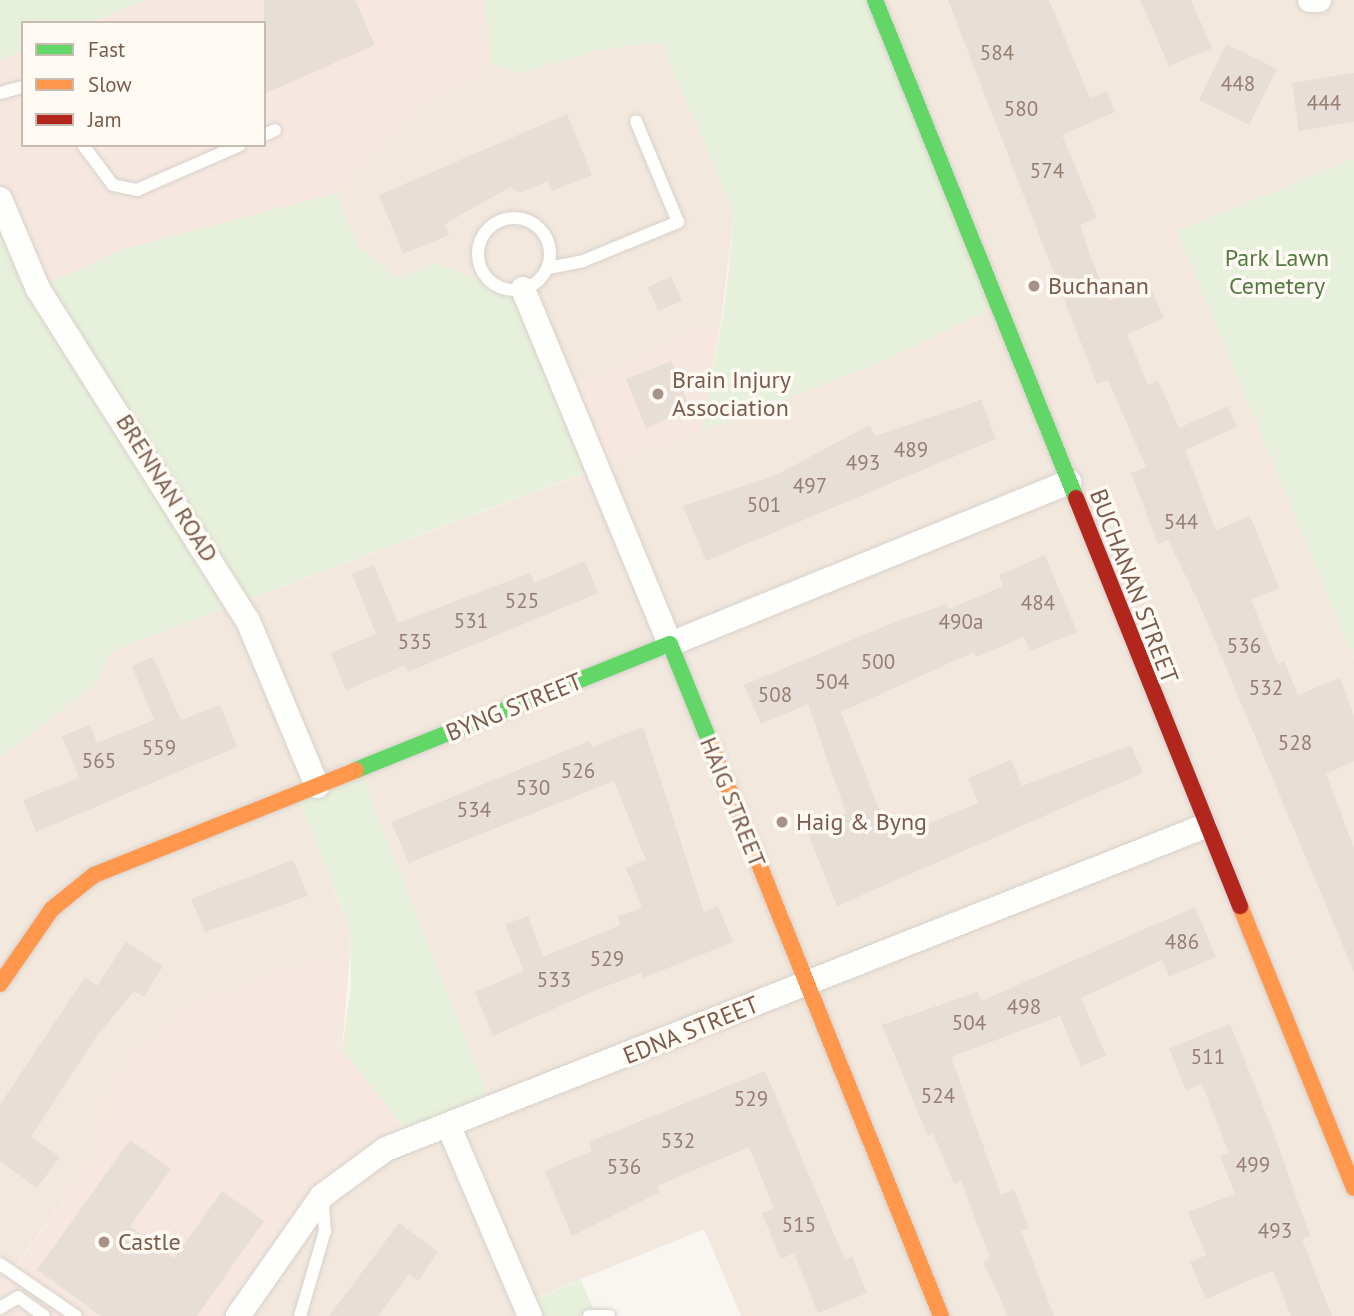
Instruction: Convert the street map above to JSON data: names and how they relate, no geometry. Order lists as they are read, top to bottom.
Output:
{
  "streets": {
    "street": [
      "BRENNAN ROAD",
      "BUCHANAN STREET",
      "BYNG STREET",
      "HAIG STREET",
      "EDNA STREET"
    ]
  },
  "crossings": [
    ["BRENNAN ROAD", "BYNG STREET"],
    ["BUCHANAN STREET", "BYNG STREET"],
    ["BUCHANAN STREET", "EDNA STREET"],
    ["BYNG STREET", "HAIG STREET"],
    ["HAIG STREET", "EDNA STREET"]
  ],
  "parks": ["Park Lawn Cemetery"],
  "places": [
    "Buchanan",
    "Brain Injury Association",
    "Haig & Byng",
    "Castle"
  ],
  "house_numbers": [
    "584",
    "448",
    "444",
    "580",
    "574",
    "489",
    "493",
    "497",
    "501",
    "544",
    "525",
    "484",
    "531",
    "490a",
    "535",
    "536",
    "500",
    "504",
    "532",
    "508",
    "528",
    "559",
    "565",
    "526",
    "530",
    "534",
    "486",
    "529",
    "533",
    "498",
    "504",
    "511",
    "524",
    "529",
    "532",
    "499",
    "536",
    "515",
    "493"
  ],
  "legend": ["Fast", "Slow", "Jam"]
}
